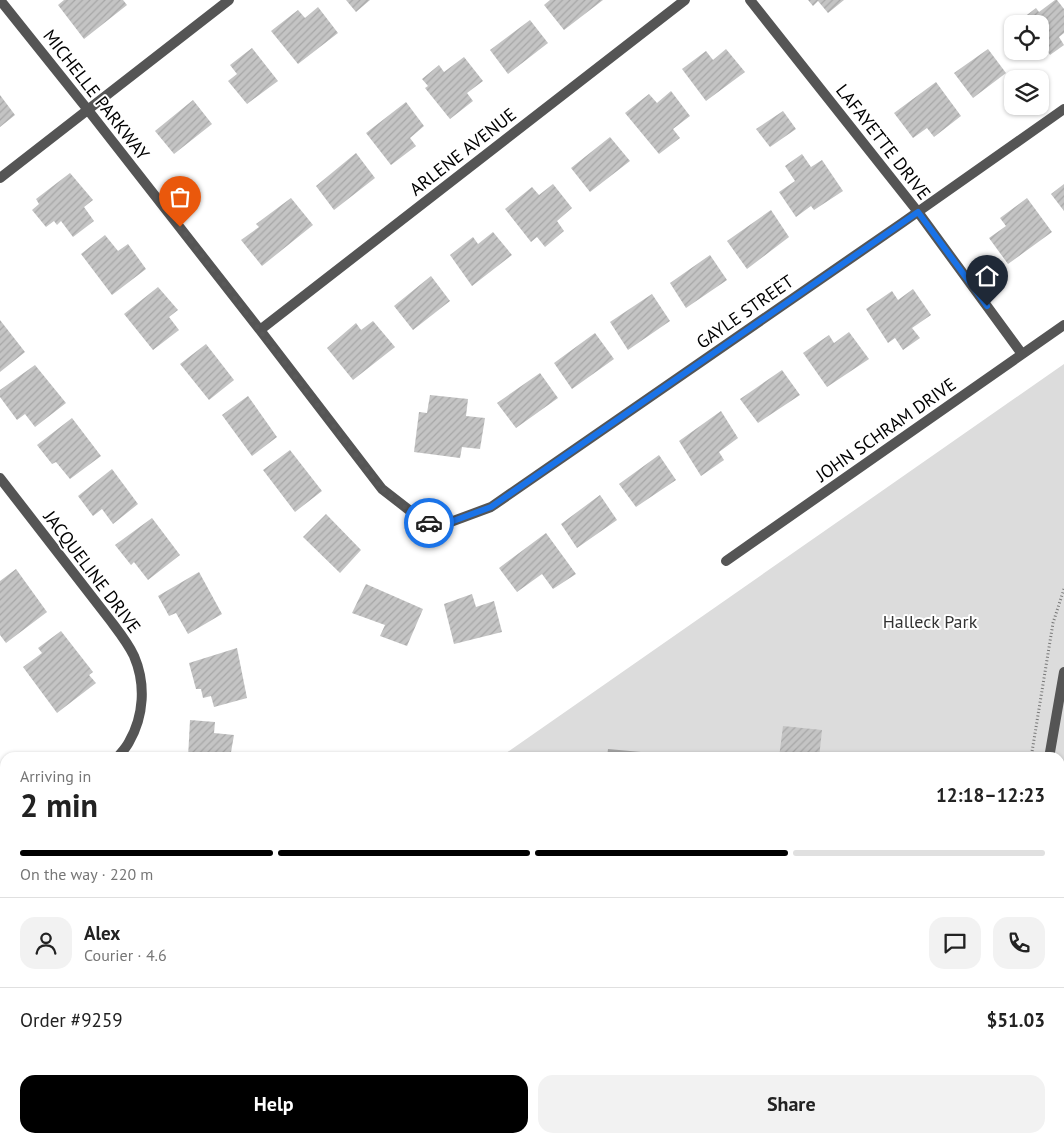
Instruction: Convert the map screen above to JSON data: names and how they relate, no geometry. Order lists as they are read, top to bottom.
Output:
{
  "streets": {
    "street": [
      "MICHELLE PARKWAY",
      "LAFAYETTE DRIVE",
      "ARLENE AVENUE",
      "GAYLE STREET",
      "JOHN SCHRAM DRIVE",
      "JACQUELINE DRIVE"
    ]
  },
  "crossings": [
    ["MICHELLE PARKWAY", "ARLENE AVENUE"],
    ["MICHELLE PARKWAY", "GAYLE STREET"],
    ["LAFAYETTE DRIVE", "GAYLE STREET"],
    ["LAFAYETTE DRIVE", "JOHN SCHRAM DRIVE"]
  ],
  "parks": ["Halleck Park"],
  "page": {
    "heading": ["2 min", "Arriving in", "12:18–12:23"],
    "panel": [
      "Alex",
      "Courier · 4.6",
      "Order #9259",
      "$51.03"
    ],
    "bar": "On the way · 220 m",
    "buttons": ["Help", "Share"]
  }
}
